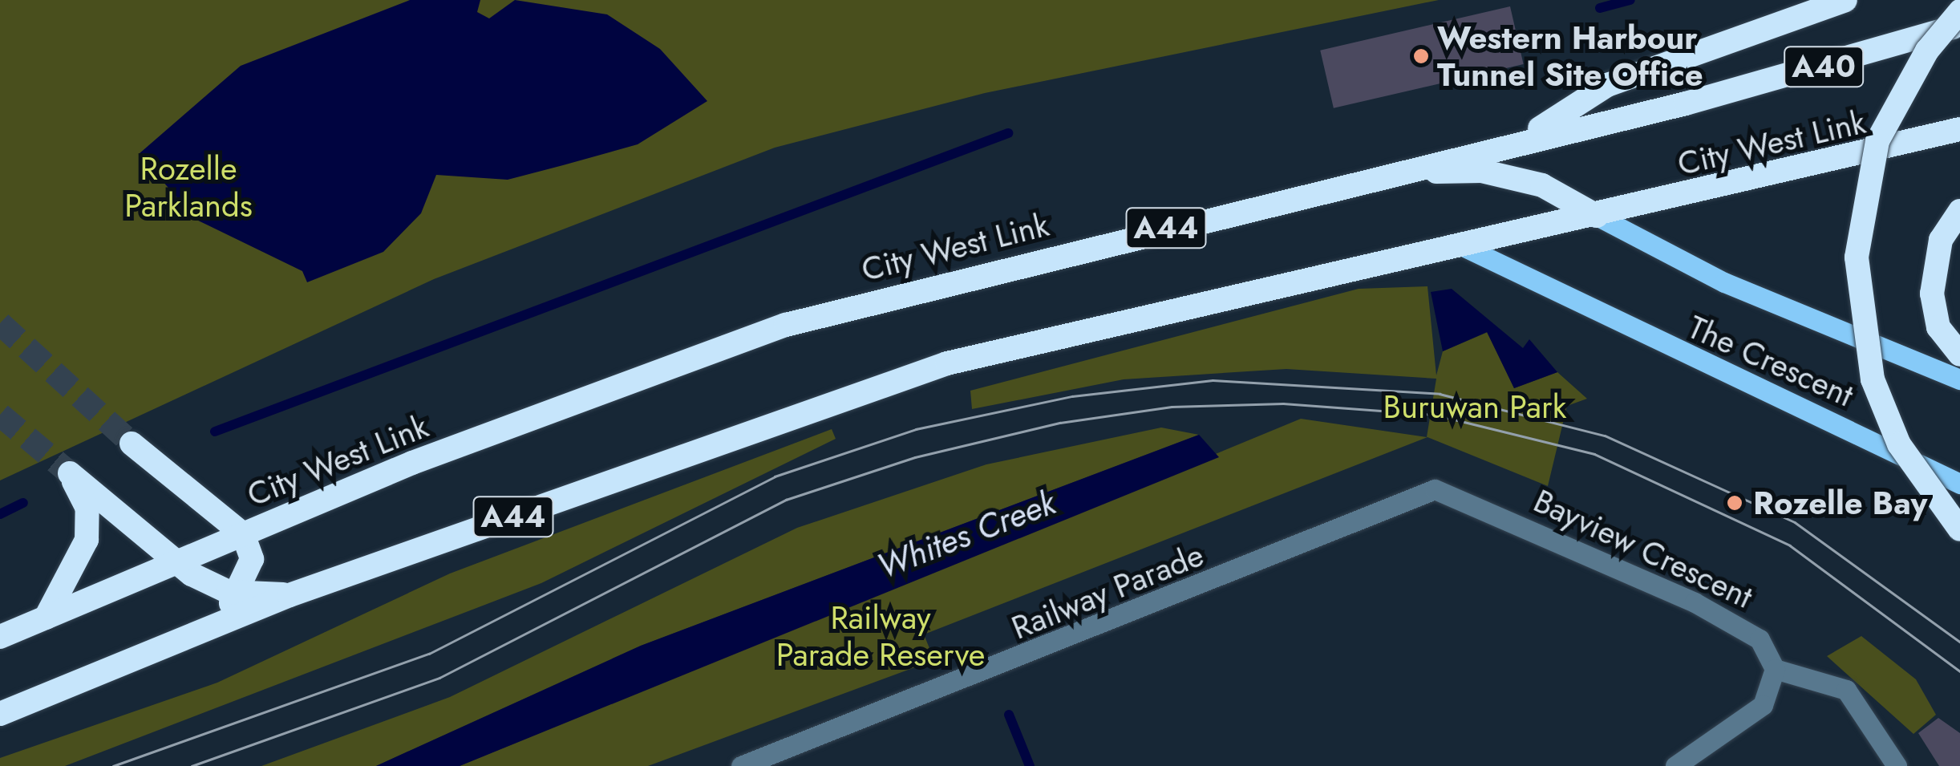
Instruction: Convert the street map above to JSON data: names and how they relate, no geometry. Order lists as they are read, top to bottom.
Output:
{
  "streets": {
    "highway": ["A40", "City West Link", "A44"],
    "main road": ["The Crescent"],
    "street": ["Bayview Crescent", "Railway Parade"]
  },
  "crossings": [
    ["City West Link", "The Crescent"],
    ["Bayview Crescent", "Railway Parade"]
  ],
  "water": ["Whites Creek"],
  "parks": ["Rozelle Parklands", "Buruwan Park", "Railway Parade Reserve"],
  "places": ["Western Harbour Tunnel Site Office", "Rozelle Bay"]
}
